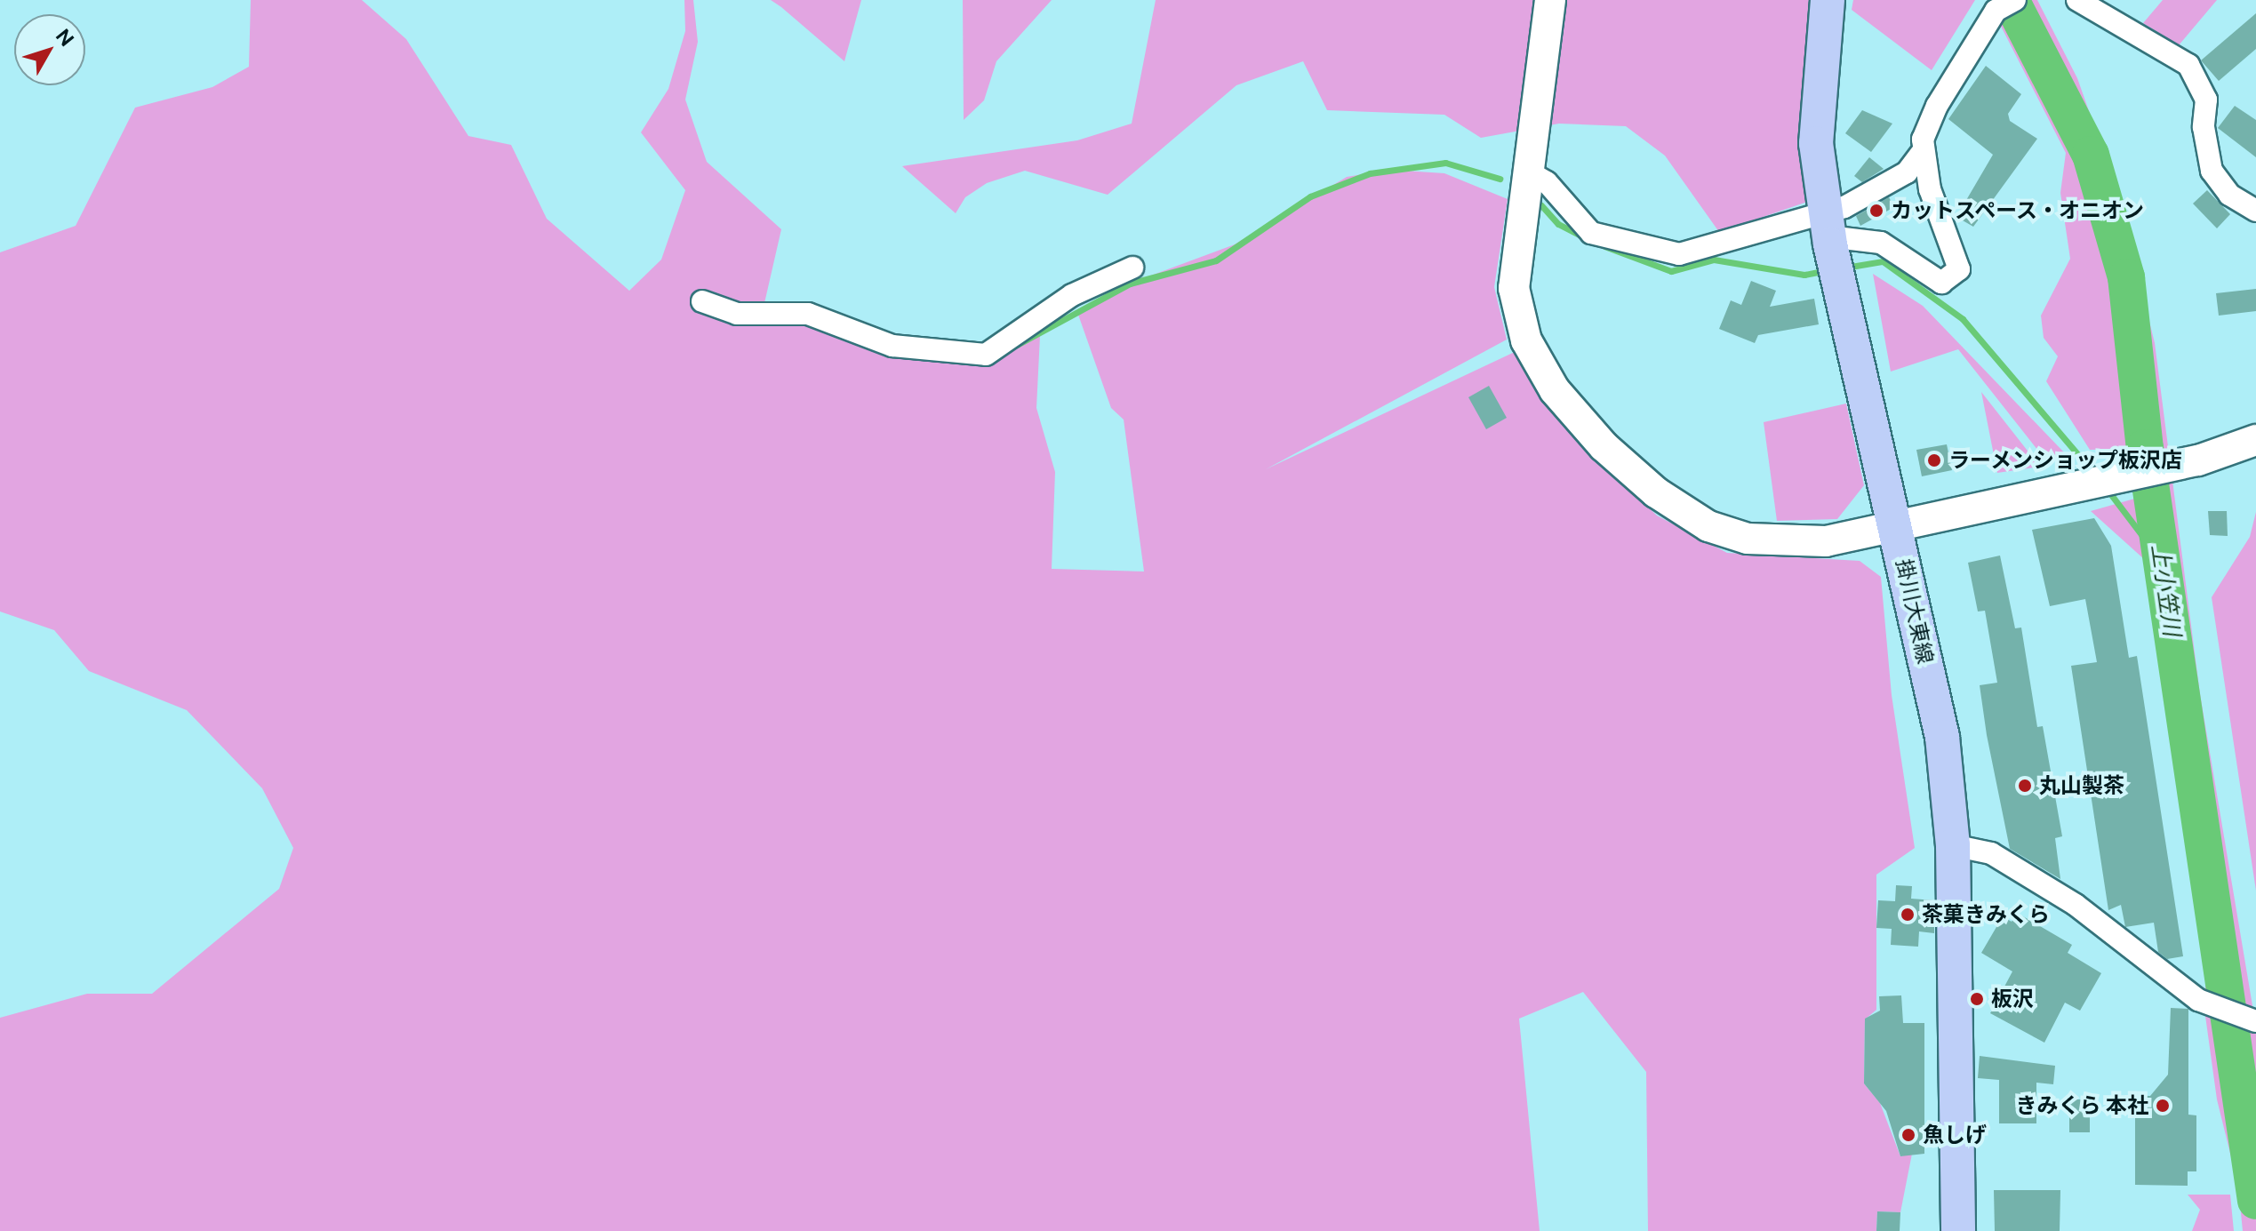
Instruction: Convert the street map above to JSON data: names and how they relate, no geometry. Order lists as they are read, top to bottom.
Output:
{
  "streets": {
    "main road": ["掛川大東線"]
  },
  "water": ["上小笠川"],
  "places": [
    "カットスペース・オニオン",
    "ラーメンショップ板沢店",
    "丸山製茶",
    "茶菓きみくら",
    "板沢",
    "きみくら 本社",
    "魚しげ"
  ],
  "north": "top right"
}
